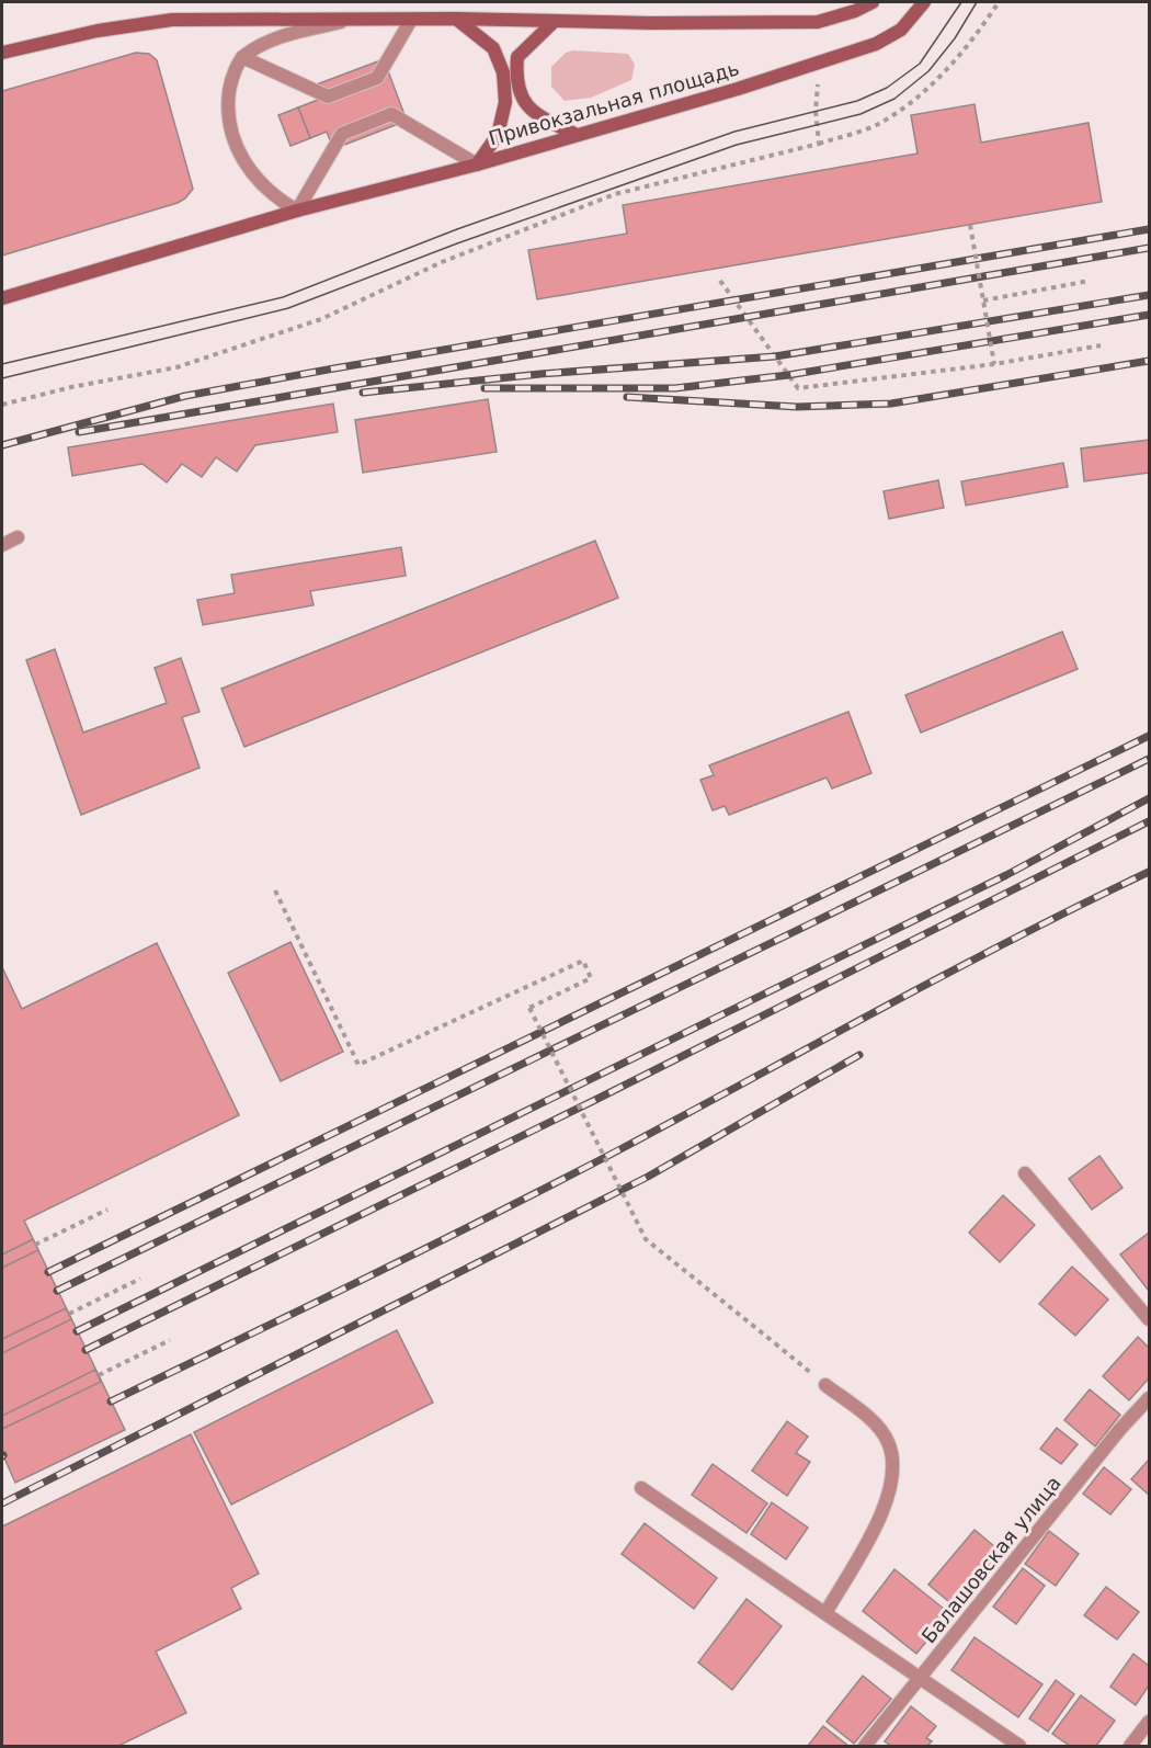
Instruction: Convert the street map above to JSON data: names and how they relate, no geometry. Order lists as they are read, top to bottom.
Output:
{
  "streets": {
    "main road": ["Привокзальная площадь"],
    "street": ["Балашовская улица"]
  }
}
